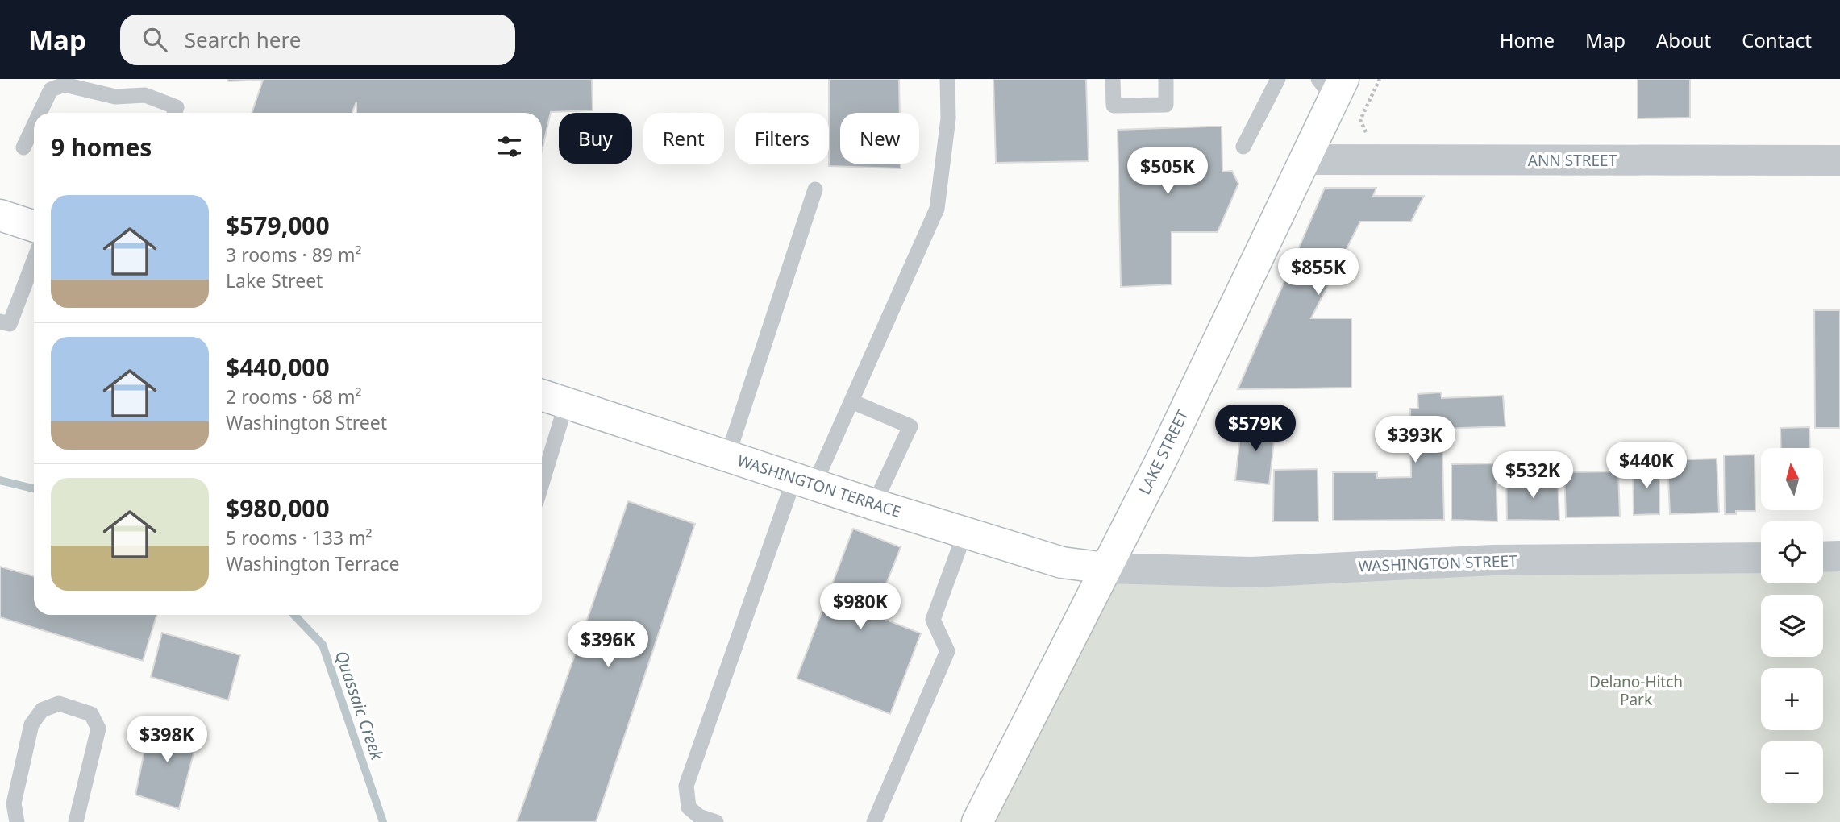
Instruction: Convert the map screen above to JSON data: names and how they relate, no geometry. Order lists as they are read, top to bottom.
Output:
{
  "streets": {
    "main road": ["LAKE STREET", "WASHINGTON TERRACE"],
    "street": ["ANN STREET", "WASHINGTON STREET"]
  },
  "crossings": [
    ["ANN STREET", "LAKE STREET"],
    ["LAKE STREET", "WASHINGTON TERRACE"],
    ["LAKE STREET", "WASHINGTON STREET"],
    ["WASHINGTON TERRACE", "WASHINGTON STREET"]
  ],
  "water": ["Quassaic Creek"],
  "parks": ["Delano-Hitch Park"],
  "north": "top",
  "page": {
    "header": "Map",
    "search": "Search here",
    "nav": [
      "Home",
      "Map",
      "About",
      "Contact"
    ],
    "chip": [
      "Buy",
      "Rent",
      "Filters",
      "New"
    ],
    "heading": "9 homes",
    "price": [
      "$505K",
      "$855K",
      "$579K",
      "$393K",
      "$440K",
      "$532K",
      "$980K",
      "$396K",
      "$398K"
    ],
    "list": [
      {
        "name": "$579,000",
        "note": "3 rooms · 89 m² · Lake Street"
      },
      {
        "name": "$440,000",
        "note": "2 rooms · 68 m² · Washington Street"
      },
      {
        "name": "$980,000",
        "note": "5 rooms · 133 m² · Washington Terrace"
      }
    ],
    "map_buttons": ["+", "−"]
  }
}
